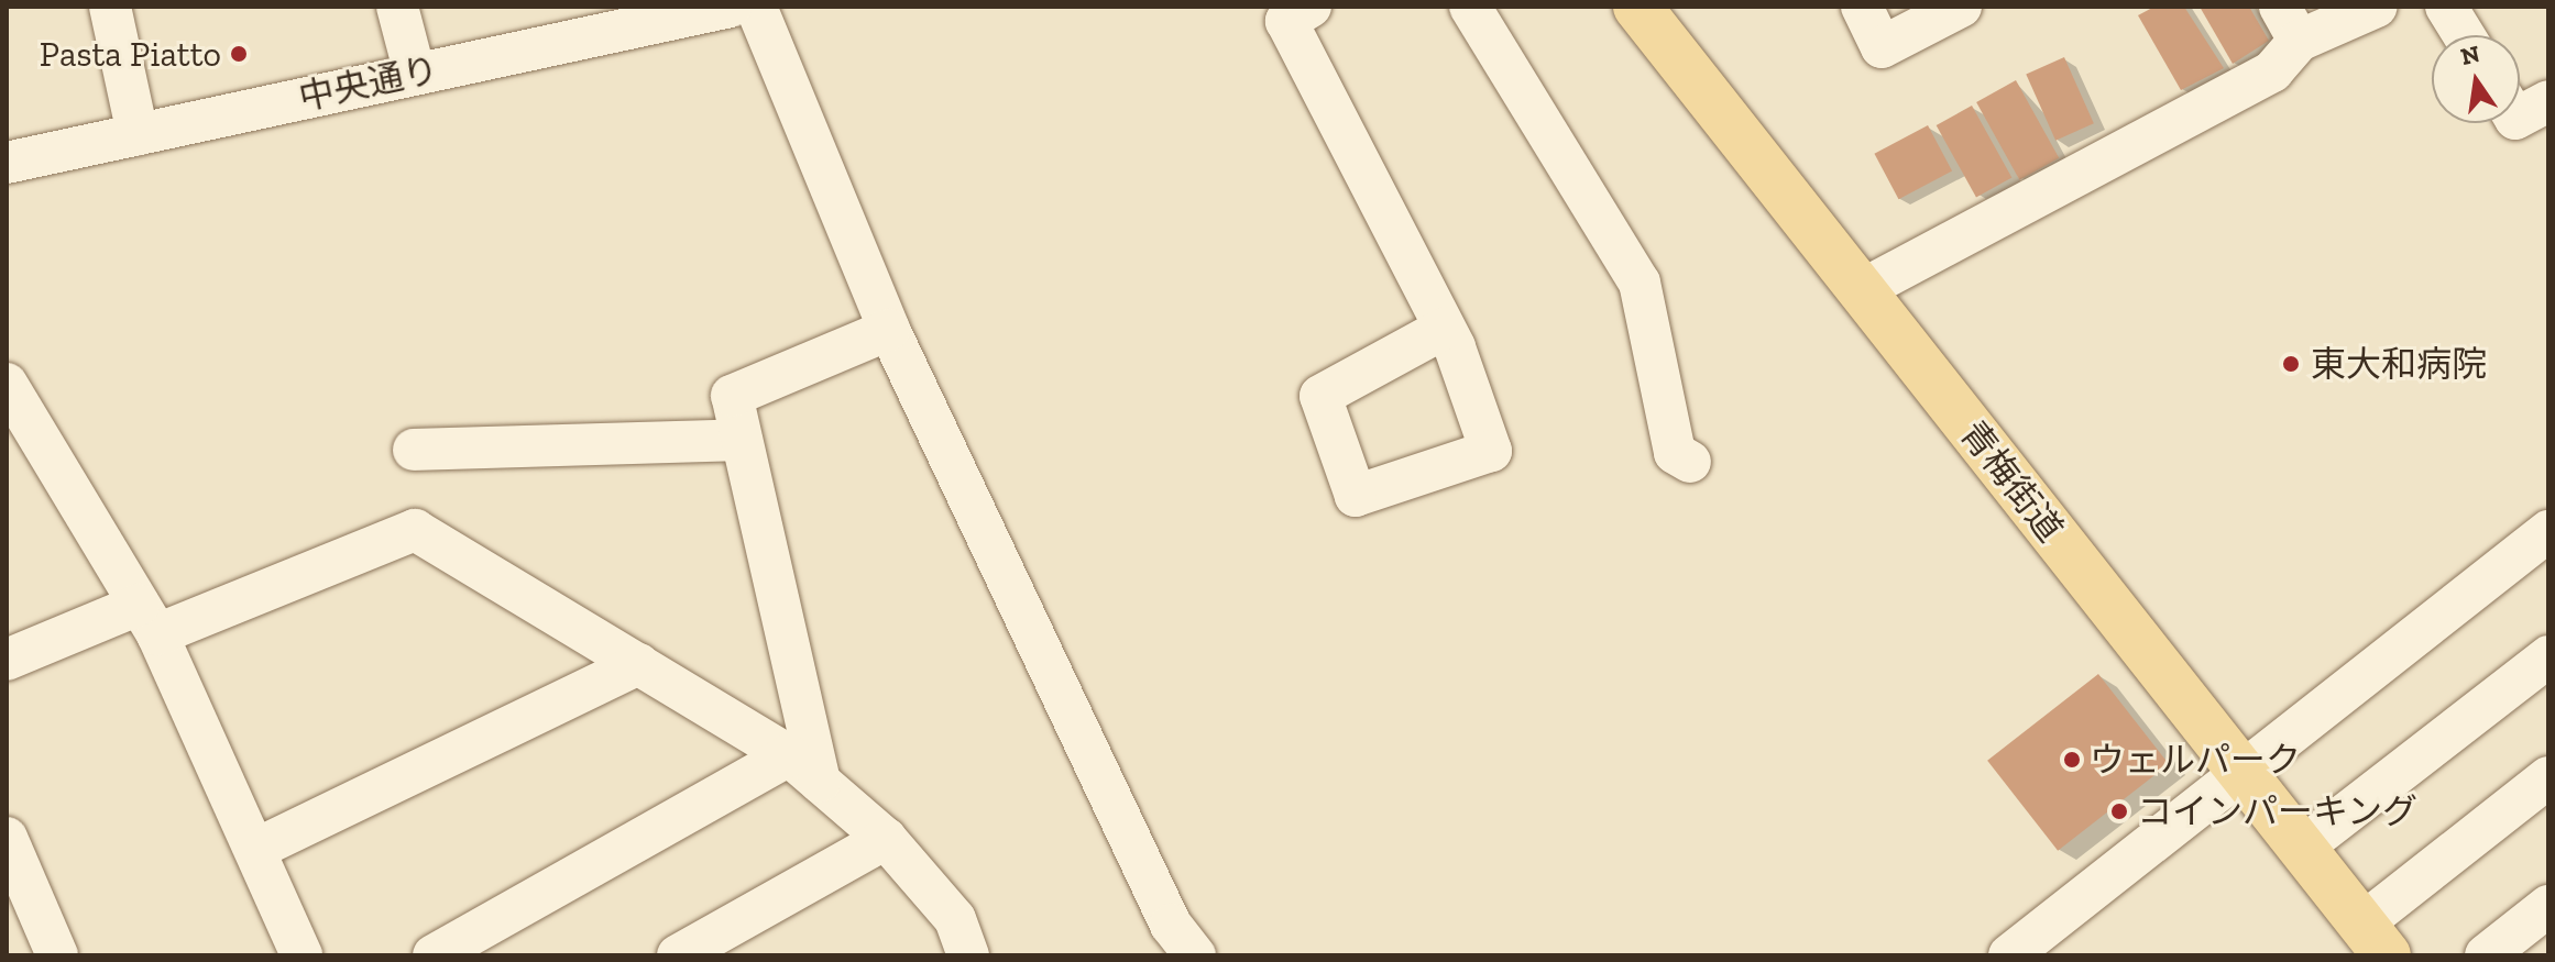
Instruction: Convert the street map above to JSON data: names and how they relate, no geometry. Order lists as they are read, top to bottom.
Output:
{
  "streets": {
    "main road": ["青梅街道"],
    "street": ["中央通り"]
  },
  "places": [
    "Pasta Piatto",
    "東大和病院",
    "ウェルパーク",
    "コインパーキング"
  ],
  "north": "top"
}
